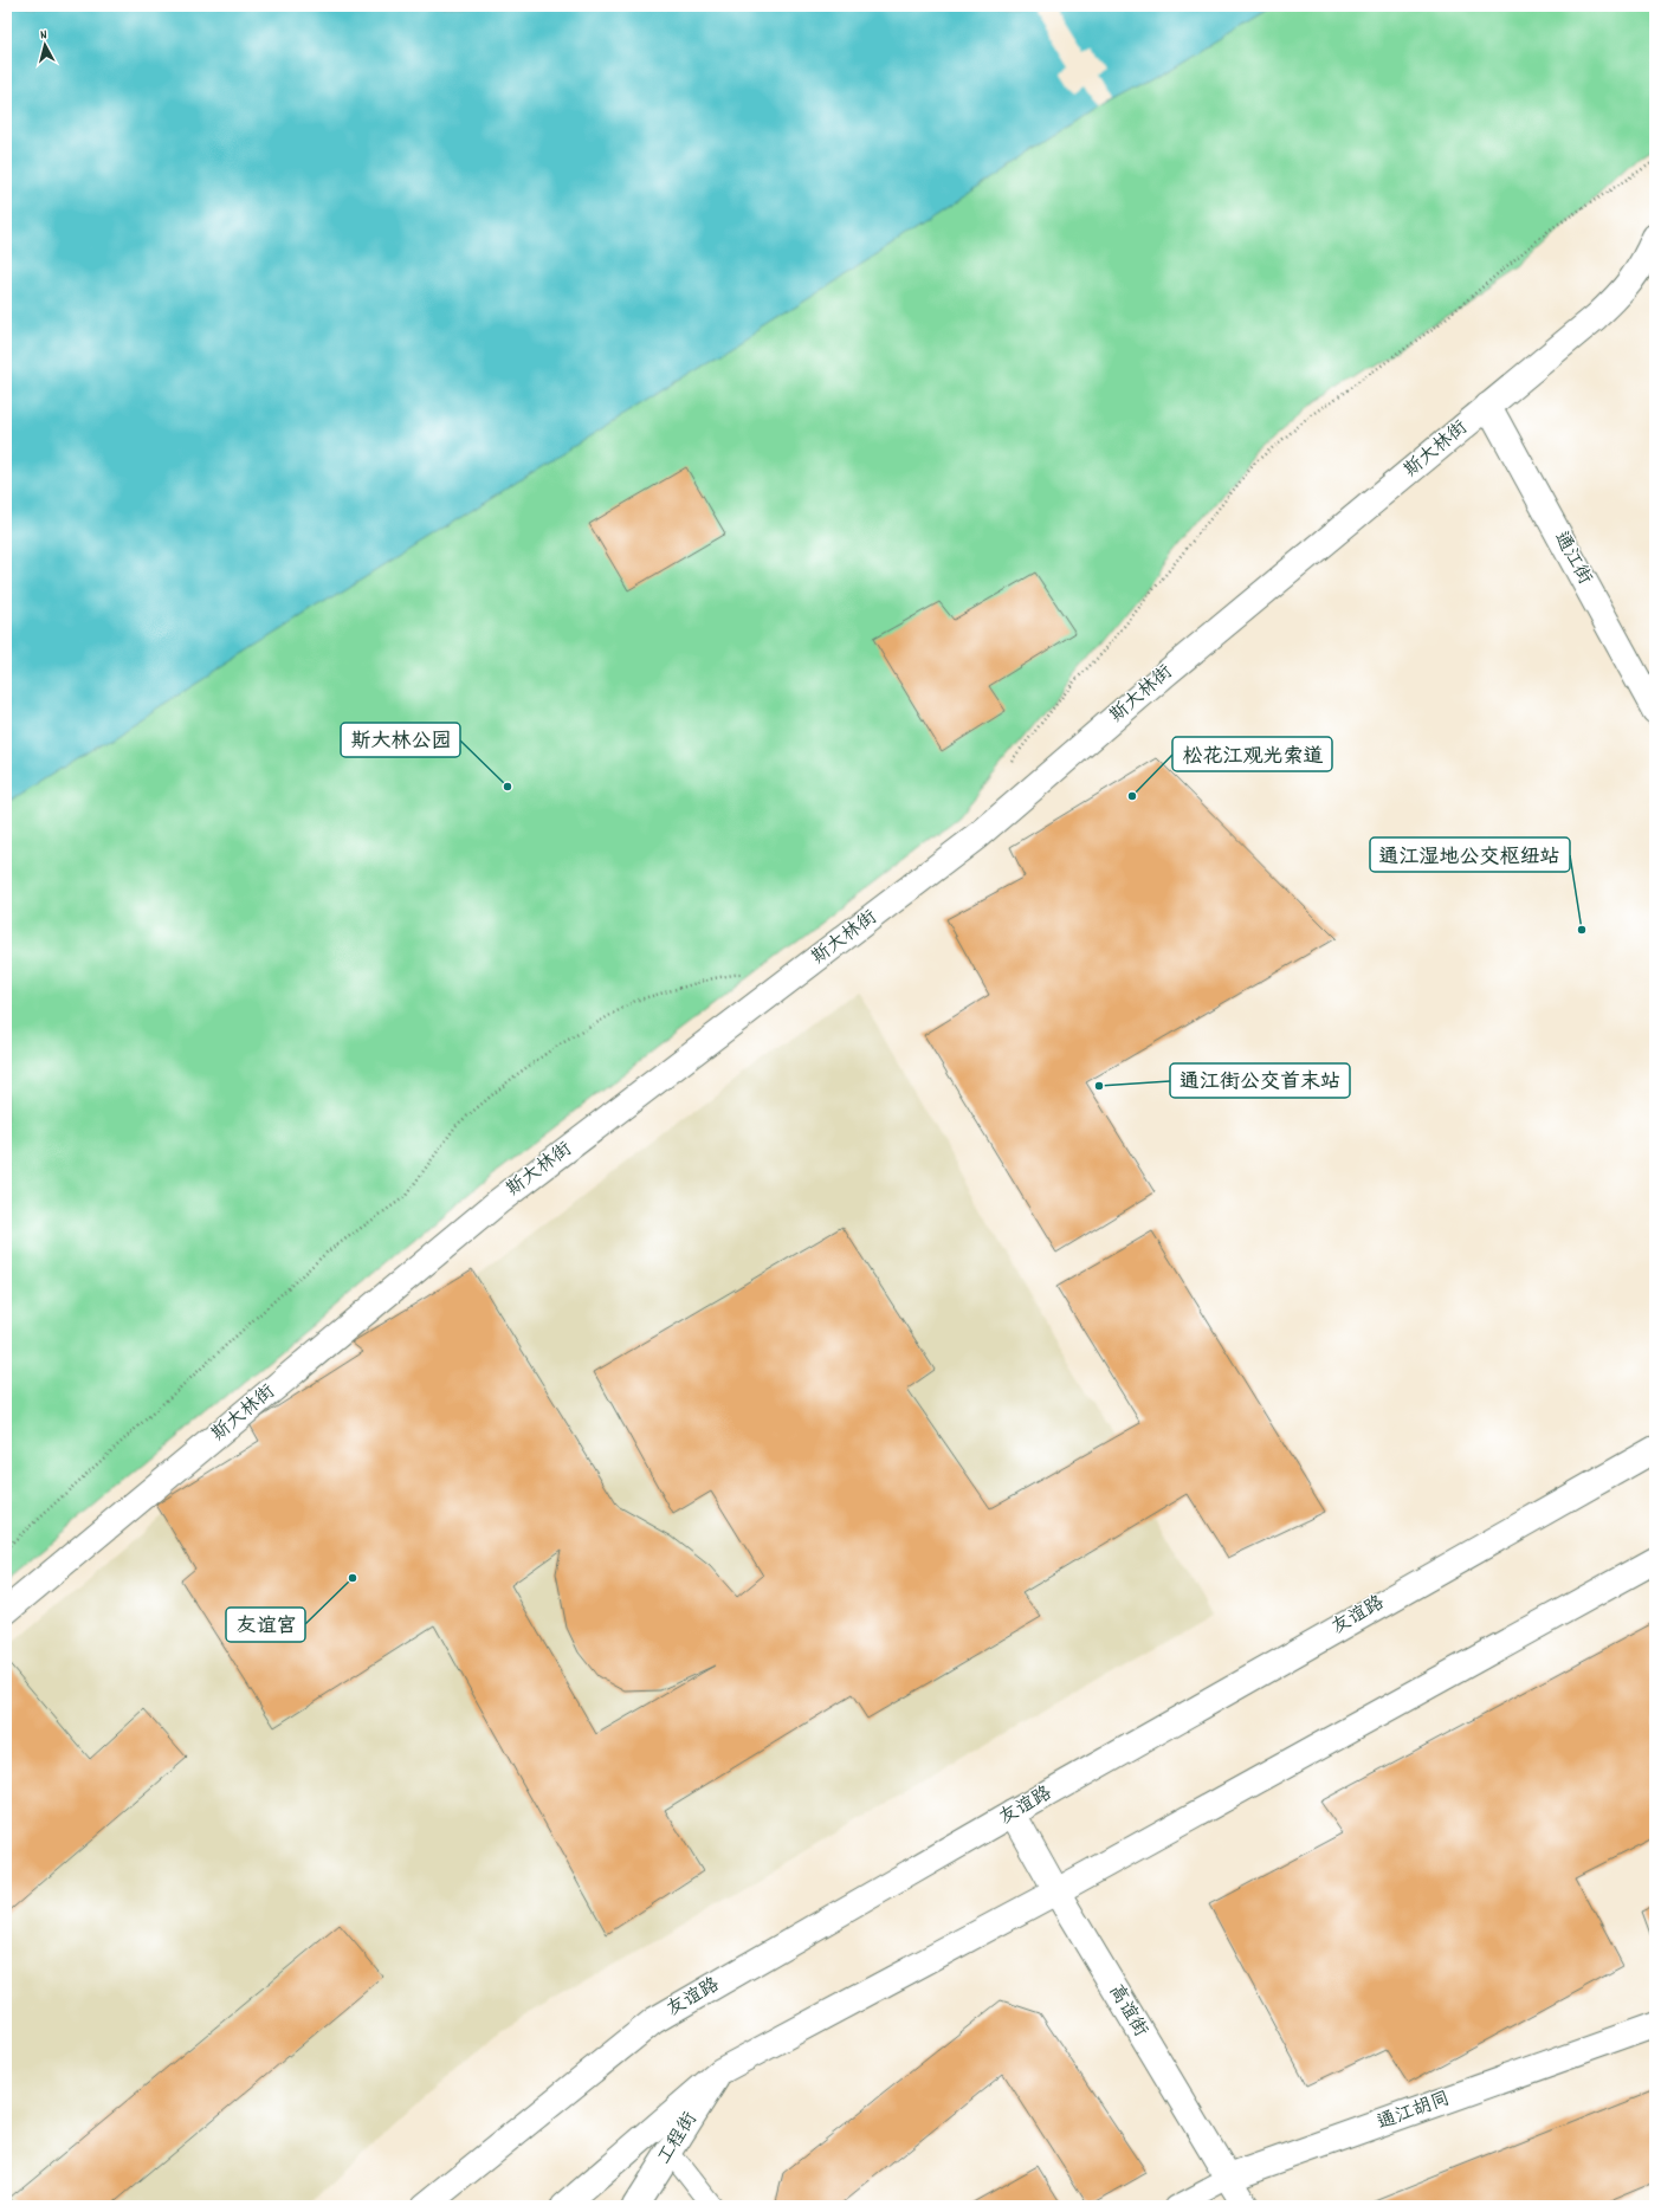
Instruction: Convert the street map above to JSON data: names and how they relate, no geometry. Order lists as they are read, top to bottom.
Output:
{
  "streets": {
    "main road": [
      "斯大林街",
      "通江街",
      "友谊路",
      "高谊街",
      "通江胡同",
      "工程街"
    ]
  },
  "crossings": [
    ["斯大林街", "通江街"],
    ["友谊路", "高谊街"],
    ["高谊街", "通江胡同"]
  ],
  "places": [
    "斯大林公园",
    "松花江观光索道",
    "通江湿地公交枢纽站",
    "通江街公交首末站",
    "友谊宫"
  ],
  "north": "top"
}
